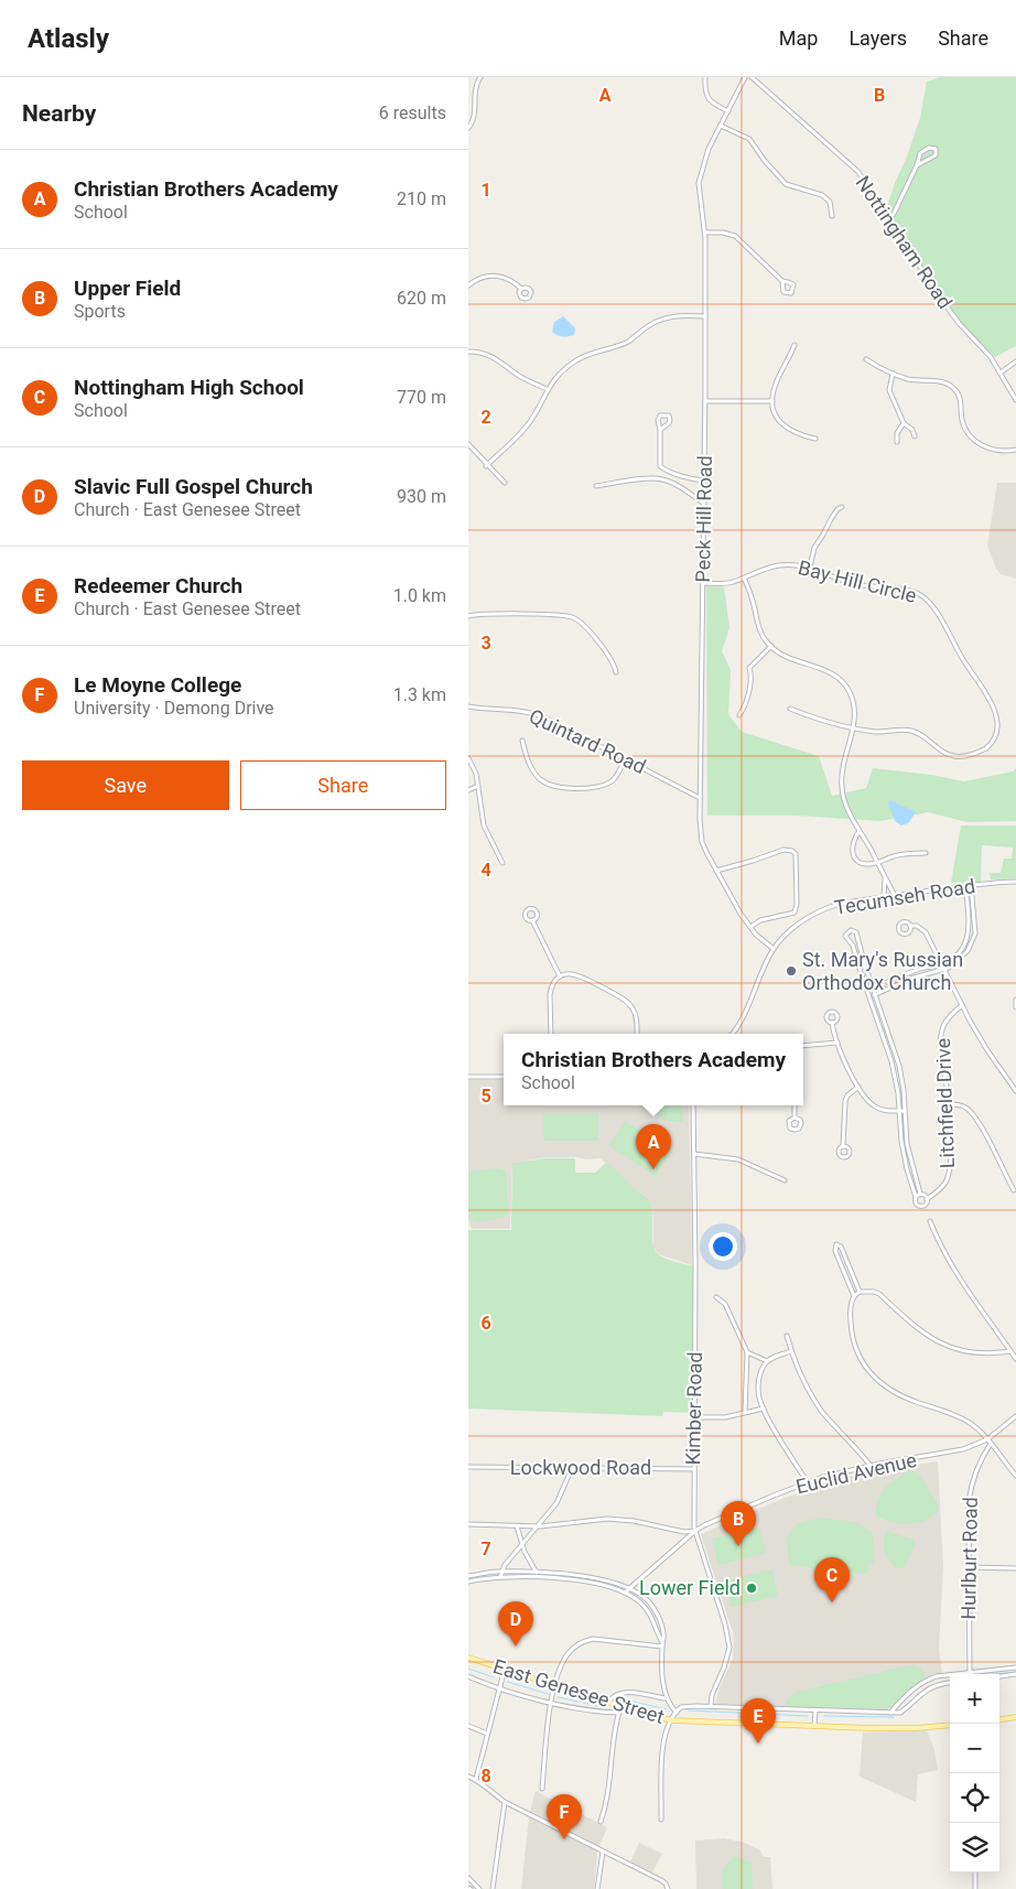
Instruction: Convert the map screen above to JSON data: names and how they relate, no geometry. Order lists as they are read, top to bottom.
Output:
{
  "streets": {
    "main road": ["East Genesee Street"],
    "street": [
      "Nottingham Road",
      "Peck Hill Road",
      "Bay Hill Circle",
      "Quintard Road",
      "Tecumseh Road",
      "Litchfield Drive",
      "Kimber Road",
      "Lockwood Road",
      "Euclid Avenue",
      "Hurlburt Road"
    ]
  },
  "crossings": [
    ["Peck Hill Road", "Bay Hill Circle"],
    ["Peck Hill Road", "Quintard Road"],
    ["Peck Hill Road", "Tecumseh Road"],
    ["Kimber Road", "Lockwood Road"],
    ["Kimber Road", "Euclid Avenue"]
  ],
  "places": ["St. Mary's Russian Orthodox Church", "Lower Field"],
  "page": {
    "header": "Atlasly",
    "nav": ["Map", "Layers", "Share"],
    "heading": ["Nearby", "6 results"],
    "list": [
      {
        "mark": "A",
        "name": "Christian Brothers Academy",
        "note": "School",
        "value": "210 m"
      },
      {
        "mark": "B",
        "name": "Upper Field",
        "note": "Sports",
        "value": "620 m"
      },
      {
        "mark": "C",
        "name": "Nottingham High School",
        "note": "School",
        "value": "770 m"
      },
      {
        "mark": "D",
        "name": "Slavic Full Gospel Church",
        "note": "Church · East Genesee Street",
        "value": "930 m"
      },
      {
        "mark": "E",
        "name": "Redeemer Church",
        "note": "Church · East Genesee Street",
        "value": "1.0 km"
      },
      {
        "mark": "F",
        "name": "Le Moyne College",
        "note": "University · Demong Drive",
        "value": "1.3 km"
      }
    ],
    "buttons": ["Save", "Share"],
    "popup": ["Christian Brothers Academy", "School"],
    "pins": [
      "A",
      "B",
      "C",
      "D",
      "E",
      "F"
    ],
    "map_buttons": ["+", "−"]
  },
  "grid": {
    "columns": ["A", "B"],
    "rows": [
      "1",
      "2",
      "3",
      "4",
      "5",
      "6",
      "7",
      "8"
    ]
  }
}
